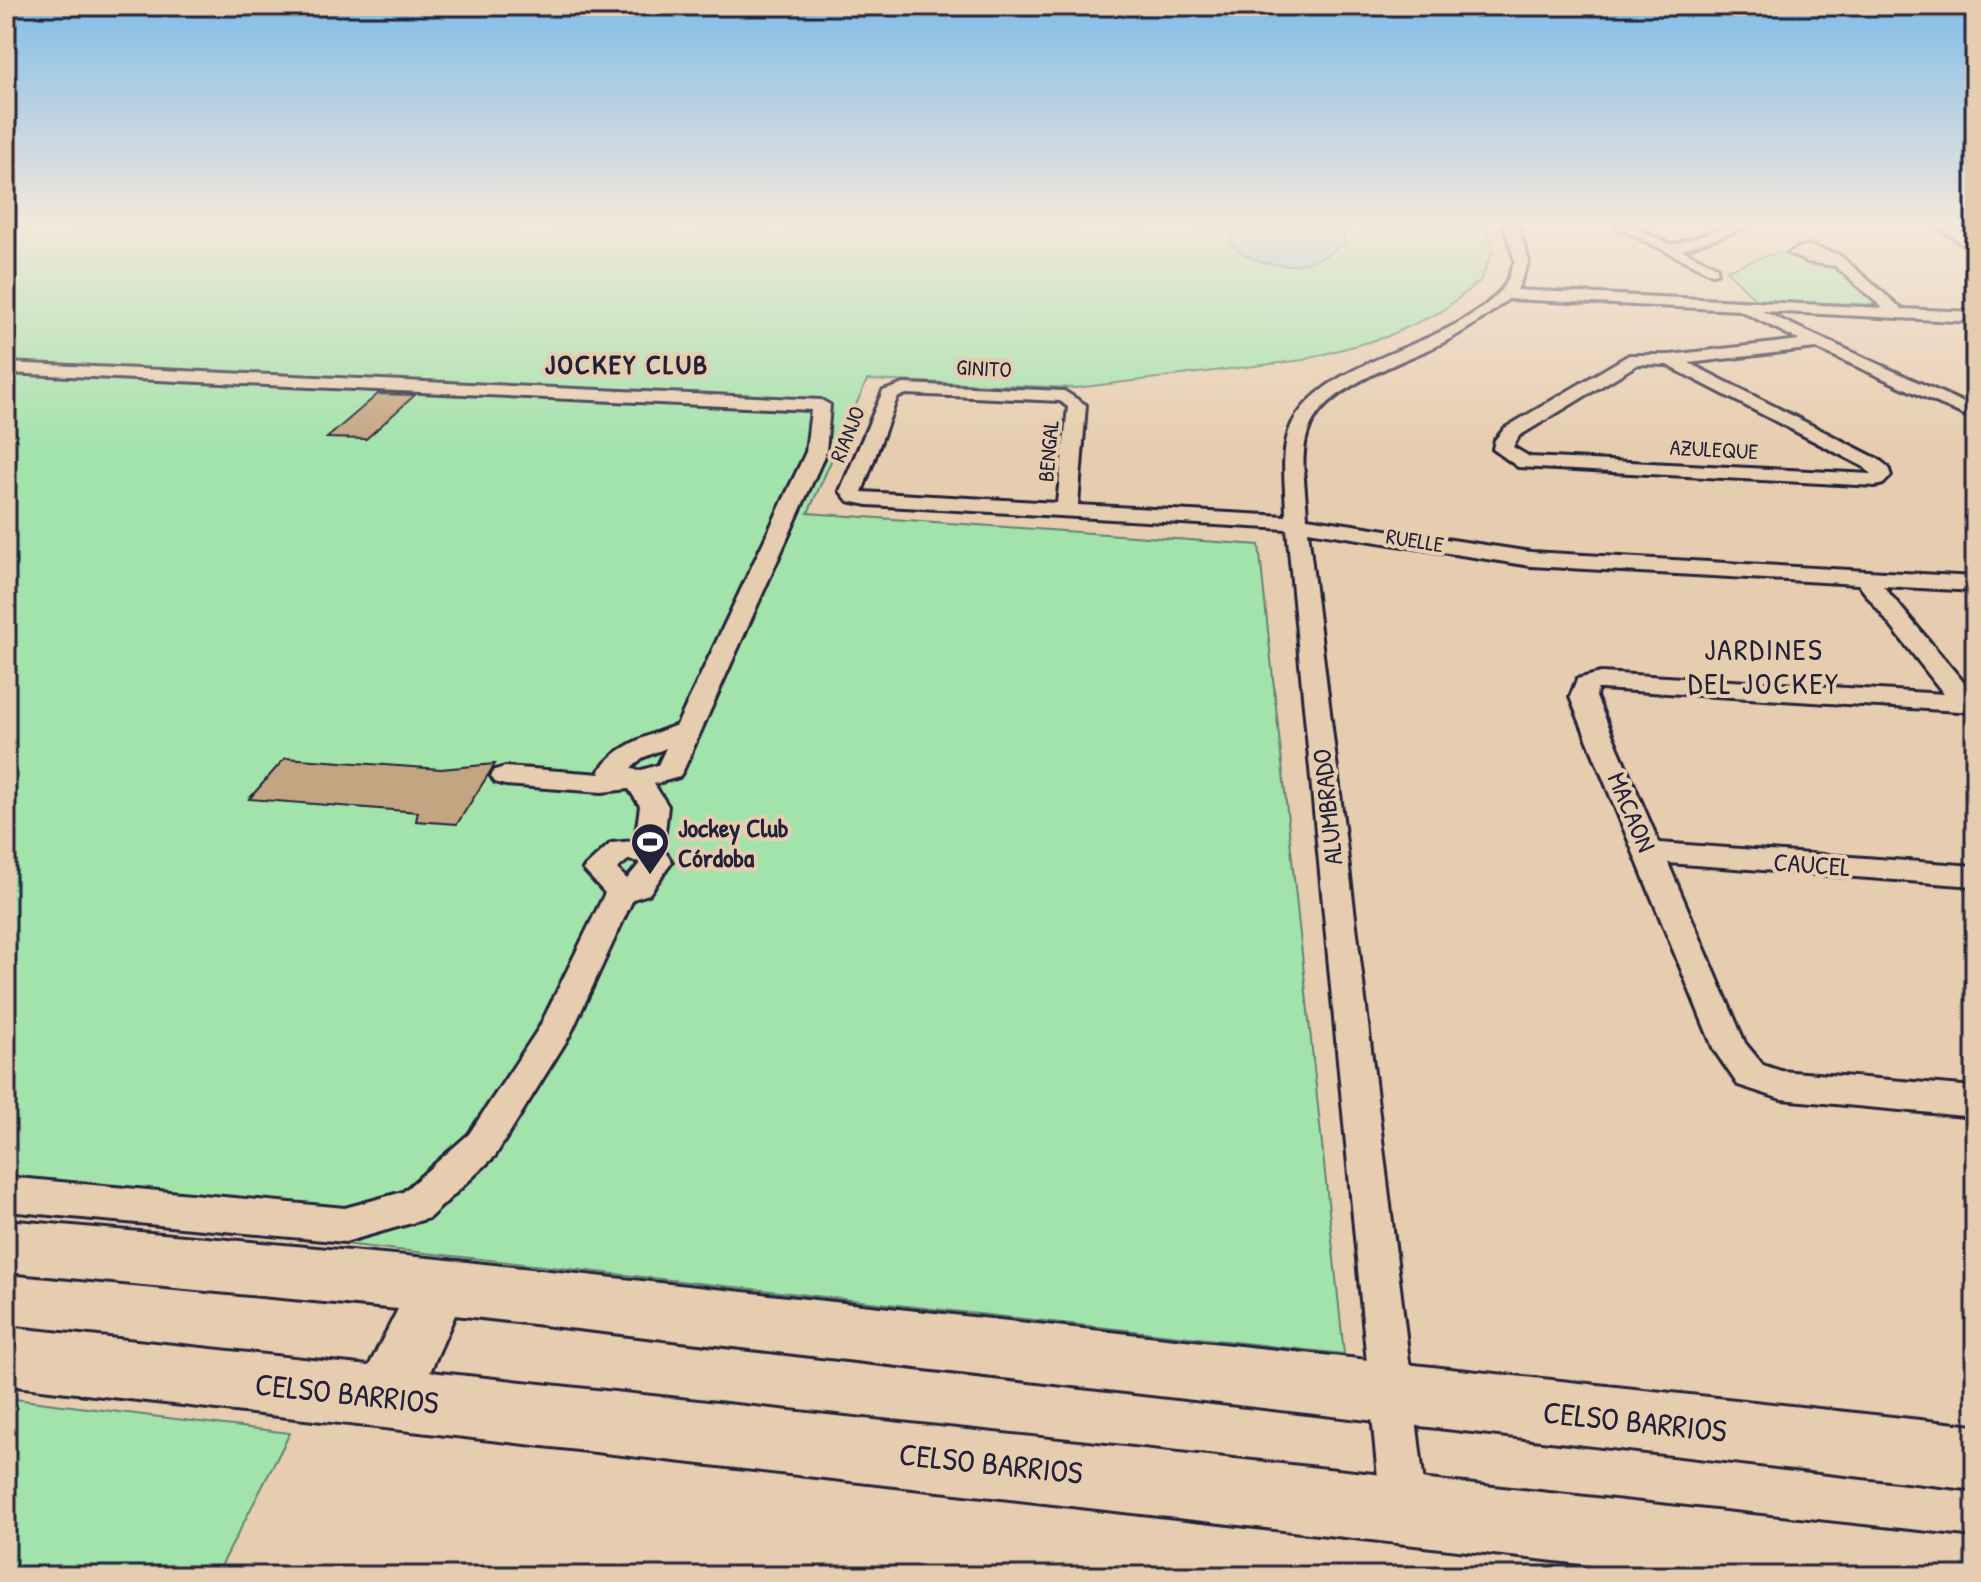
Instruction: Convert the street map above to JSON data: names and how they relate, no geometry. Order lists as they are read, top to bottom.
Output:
{
  "streets": {
    "main road": ["CELSO BARRIOS"],
    "street": [
      "GINITO",
      "RIANJO",
      "AZULEQUE",
      "BENGAL",
      "RUELLE",
      "ALUMBRADO",
      "MACAON",
      "CAUCEL"
    ]
  },
  "crossings": [
    ["GINITO", "RIANJO"],
    ["GINITO", "BENGAL"],
    ["RIANJO", "RUELLE"],
    ["BENGAL", "RUELLE"],
    ["RUELLE", "ALUMBRADO"],
    ["RUELLE", "MACAON"],
    ["ALUMBRADO", "CELSO BARRIOS"],
    ["MACAON", "CAUCEL"]
  ],
  "districts": ["JOCKEY CLUB", "JARDINES DEL JOCKEY"],
  "places": {
    "sports": ["Jockey Club Córdoba"]
  }
}
